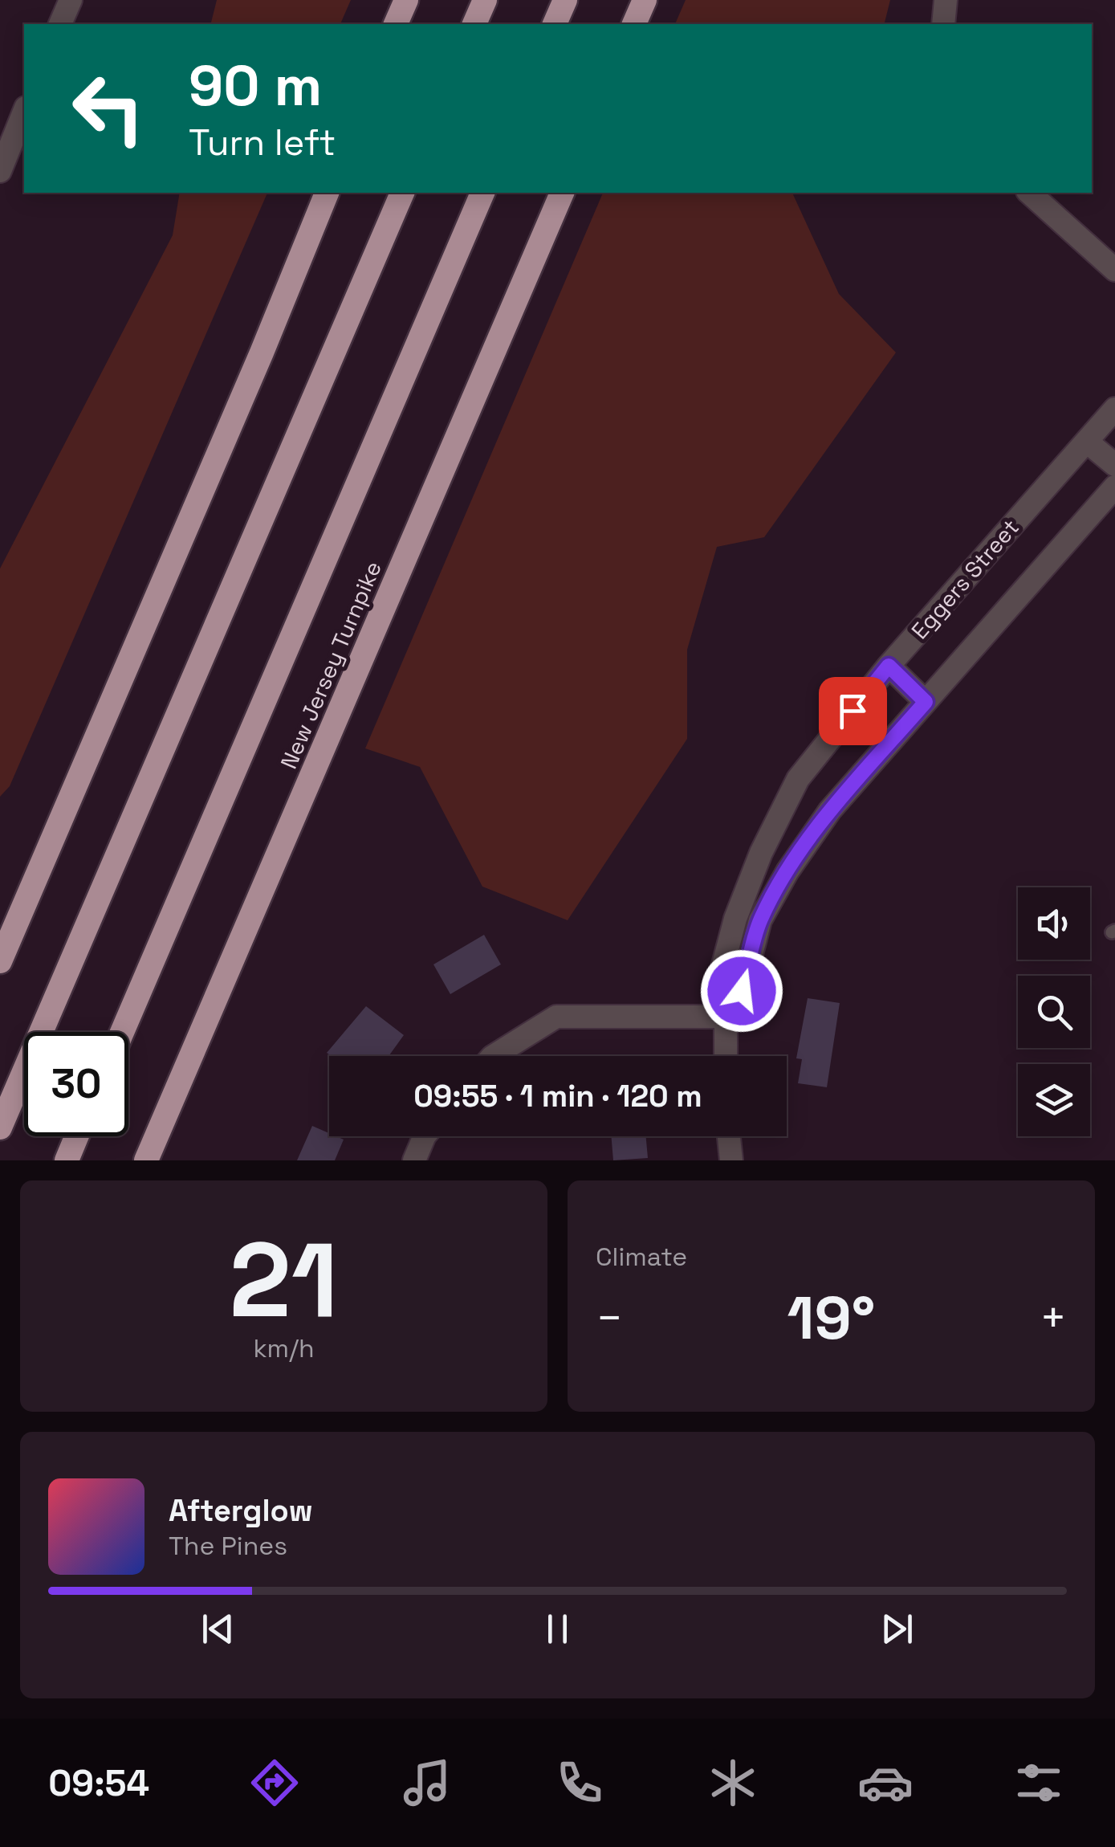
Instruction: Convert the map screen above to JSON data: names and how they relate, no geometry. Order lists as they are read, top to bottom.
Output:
{
  "streets": {
    "highway": ["New Jersey Turnpike"],
    "street": ["Eggers Street"]
  },
  "page": {
    "turn": ["90 m", "Turn left"],
    "limit": "30",
    "trip": "09:55 · 1 min · 120 m",
    "tile": [
      ["21", "km/h"],
      "Climate"
    ],
    "heat": ["−", "19°", "+"],
    "song": ["Afterglow", "The Pines"],
    "tabs": "09:54"
  }
}
